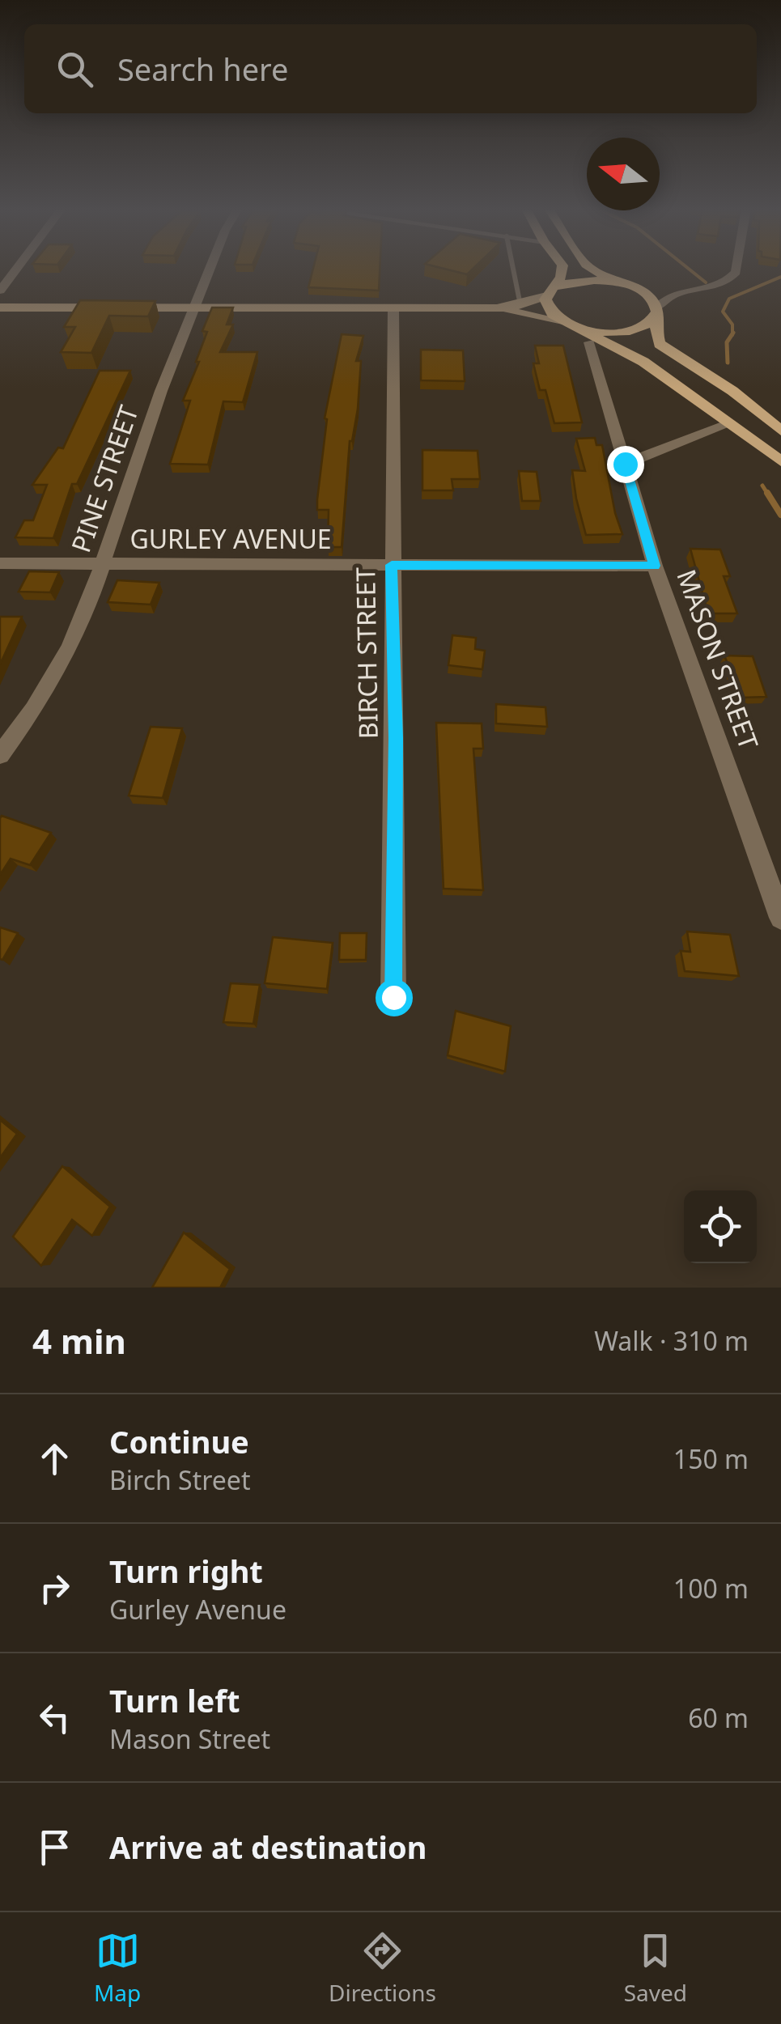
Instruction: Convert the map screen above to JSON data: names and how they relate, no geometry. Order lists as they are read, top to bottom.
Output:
{
  "streets": {
    "street": [
      "PINE STREET",
      "GURLEY AVENUE",
      "BIRCH STREET",
      "MASON STREET"
    ]
  },
  "crossings": [
    ["PINE STREET", "GURLEY AVENUE"],
    ["GURLEY AVENUE", "BIRCH STREET"],
    ["GURLEY AVENUE", "MASON STREET"]
  ],
  "north": "left",
  "page": {
    "search": "Search here",
    "heading": ["4 min", "Walk · 310 m"],
    "list": [
      ["Continue", "Birch Street", "150 m"],
      ["Turn right", "Gurley Avenue", "100 m"],
      ["Turn left", "Mason Street", "60 m"],
      "Arrive at destination"
    ],
    "nav": ["Map", "Directions", "Saved"]
  }
}
